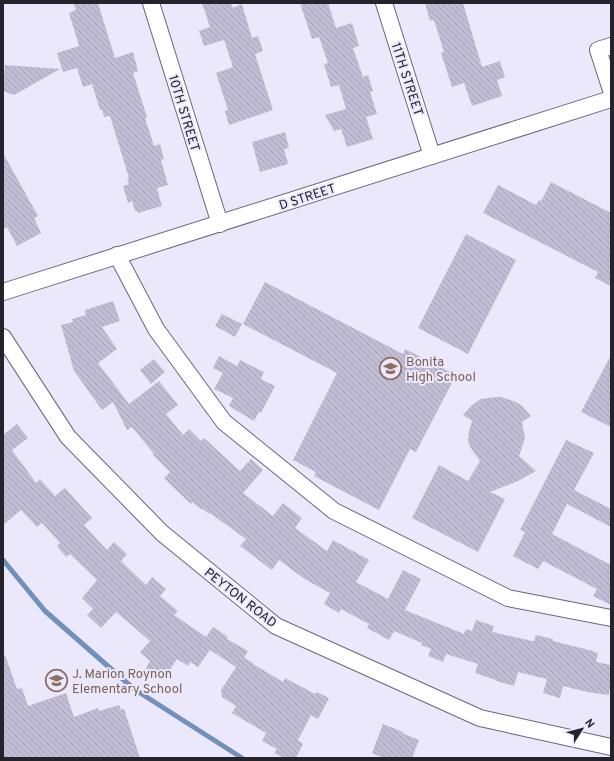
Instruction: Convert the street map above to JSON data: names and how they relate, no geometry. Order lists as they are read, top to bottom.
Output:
{
  "streets": {
    "street": [
      "11TH STREET",
      "10TH STREET",
      "D STREET",
      "PEYTON ROAD"
    ]
  },
  "crossings": [
    ["11TH STREET", "D STREET"],
    ["10TH STREET", "D STREET"]
  ],
  "places": {
    "school or university": ["Bonita High School", "J. Marion Roynon Elementary School"]
  },
  "north": "top right"
}
